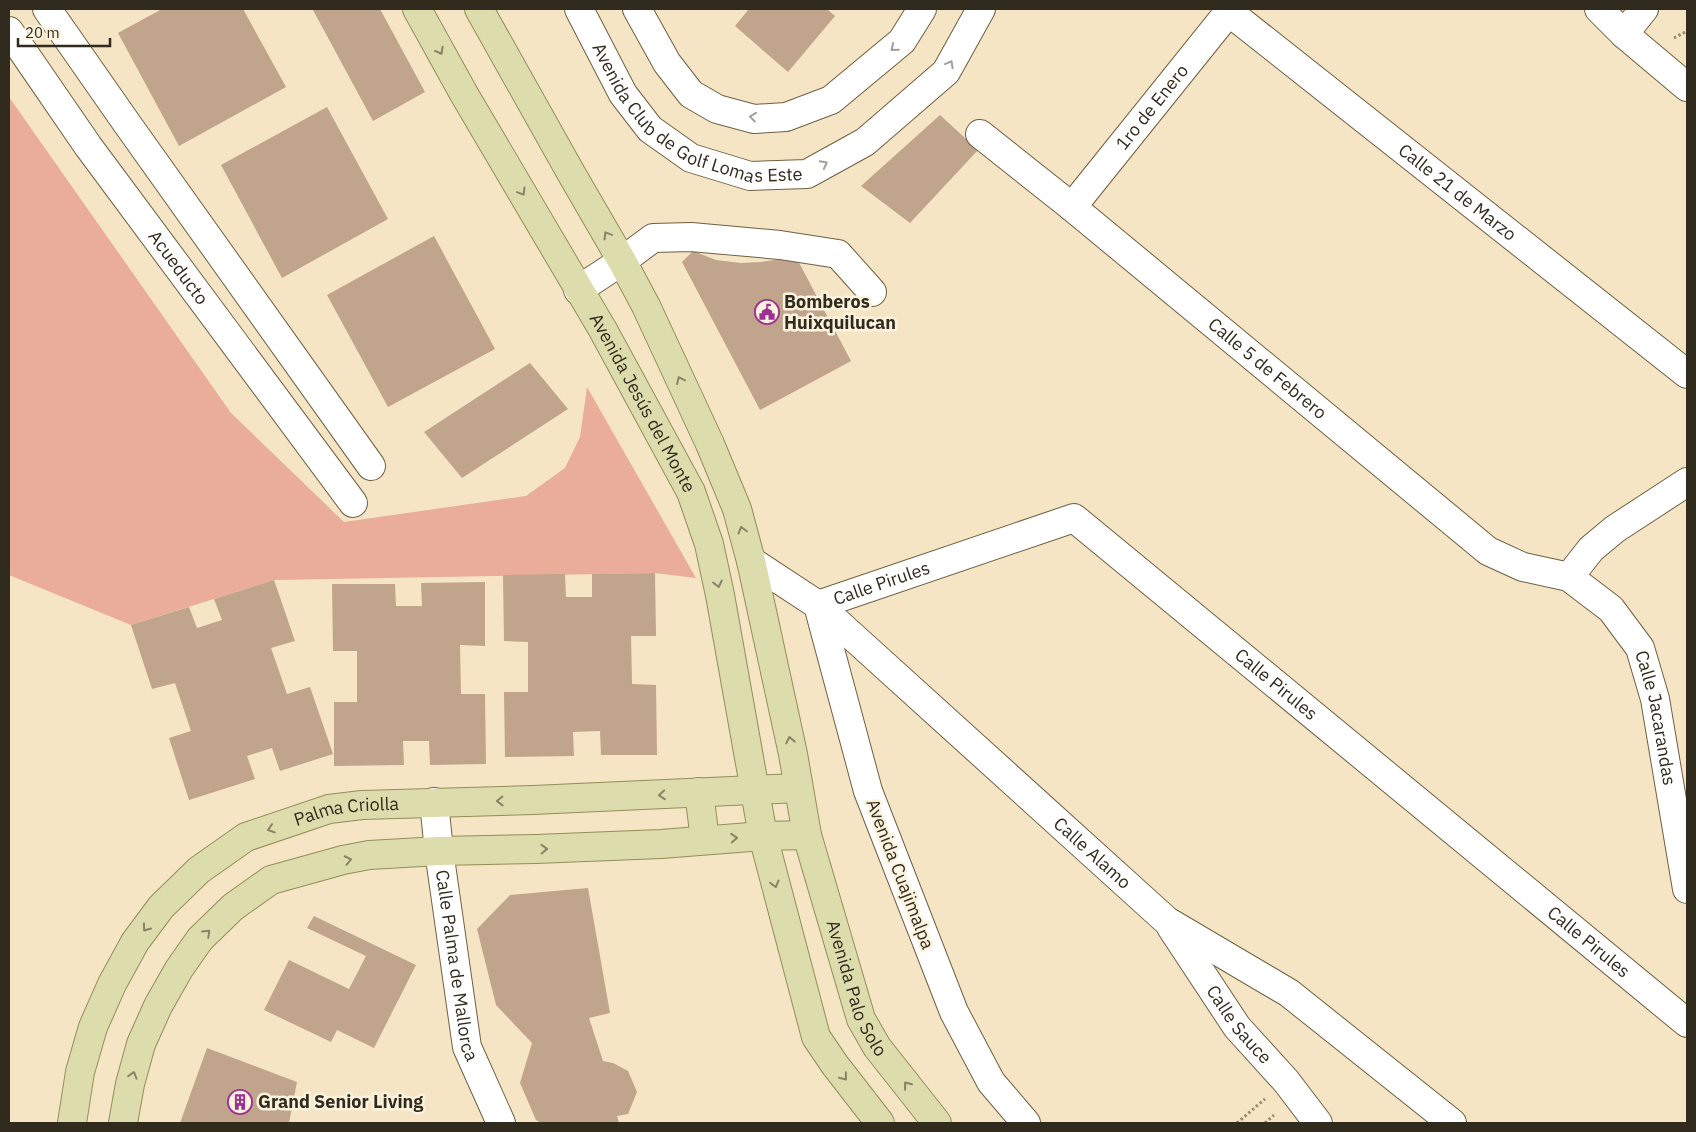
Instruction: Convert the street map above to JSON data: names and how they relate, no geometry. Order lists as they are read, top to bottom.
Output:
{
  "streets": {
    "main road": ["Avenida Jesús del Monte", "Palma Criolla", "Avenida Palo Solo"],
    "street": [
      "Avenida Club de Golf Lomas Este",
      "1ro de Enero",
      "Calle 21 de Marzo",
      "Acueducto",
      "Calle 5 de Febrero",
      "Calle Pirules",
      "Calle Jacarandas",
      "Calle Alamo",
      "Avenida Cuajimalpa",
      "Calle Palma de Mallorca",
      "Calle Sauce"
    ]
  },
  "crossings": [
    ["1ro de Enero", "Calle 21 de Marzo"],
    ["1ro de Enero", "Calle 5 de Febrero"],
    ["Calle 5 de Febrero", "Calle Jacarandas"],
    ["Avenida Jesús del Monte", "Palma Criolla"],
    ["Calle Pirules", "Calle Alamo"],
    ["Calle Pirules", "Avenida Cuajimalpa"],
    ["Palma Criolla", "Calle Palma de Mallorca"],
    ["Calle Alamo", "Avenida Cuajimalpa"],
    ["Calle Alamo", "Calle Sauce"]
  ],
  "places": {
    "public building": ["Bomberos Huixquilucan"],
    "building": ["Grand Senior Living"]
  },
  "scale_bar": "20 m"
}
